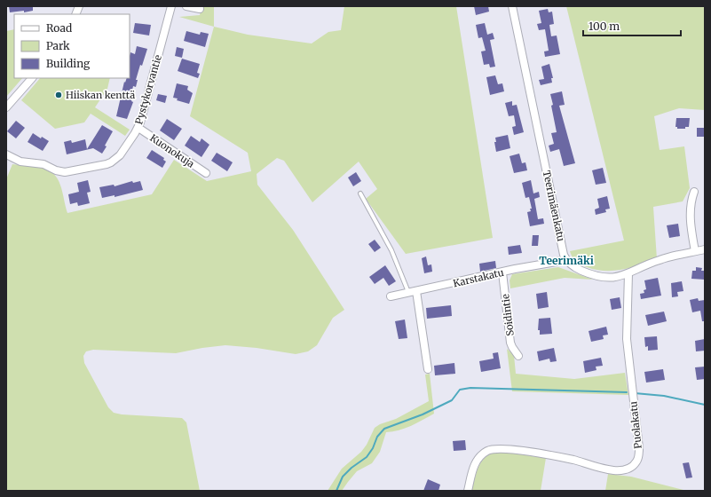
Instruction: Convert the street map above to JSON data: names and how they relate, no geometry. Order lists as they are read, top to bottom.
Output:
{
  "streets": {
    "street": [
      "Pystykorvantie",
      "Kuonokuja",
      "Teerimäenkatu",
      "Karstakatu",
      "Soidintie",
      "Puolakatu"
    ]
  },
  "crossings": [
    ["Pystykorvantie", "Kuonokuja"],
    ["Teerimäenkatu", "Karstakatu"],
    ["Karstakatu", "Soidintie"]
  ],
  "districts": ["Teerimäki"],
  "places": ["Hiiskan kenttä"],
  "legend": ["Road", "Park", "Building"],
  "scale_bar": "100 m"
}
